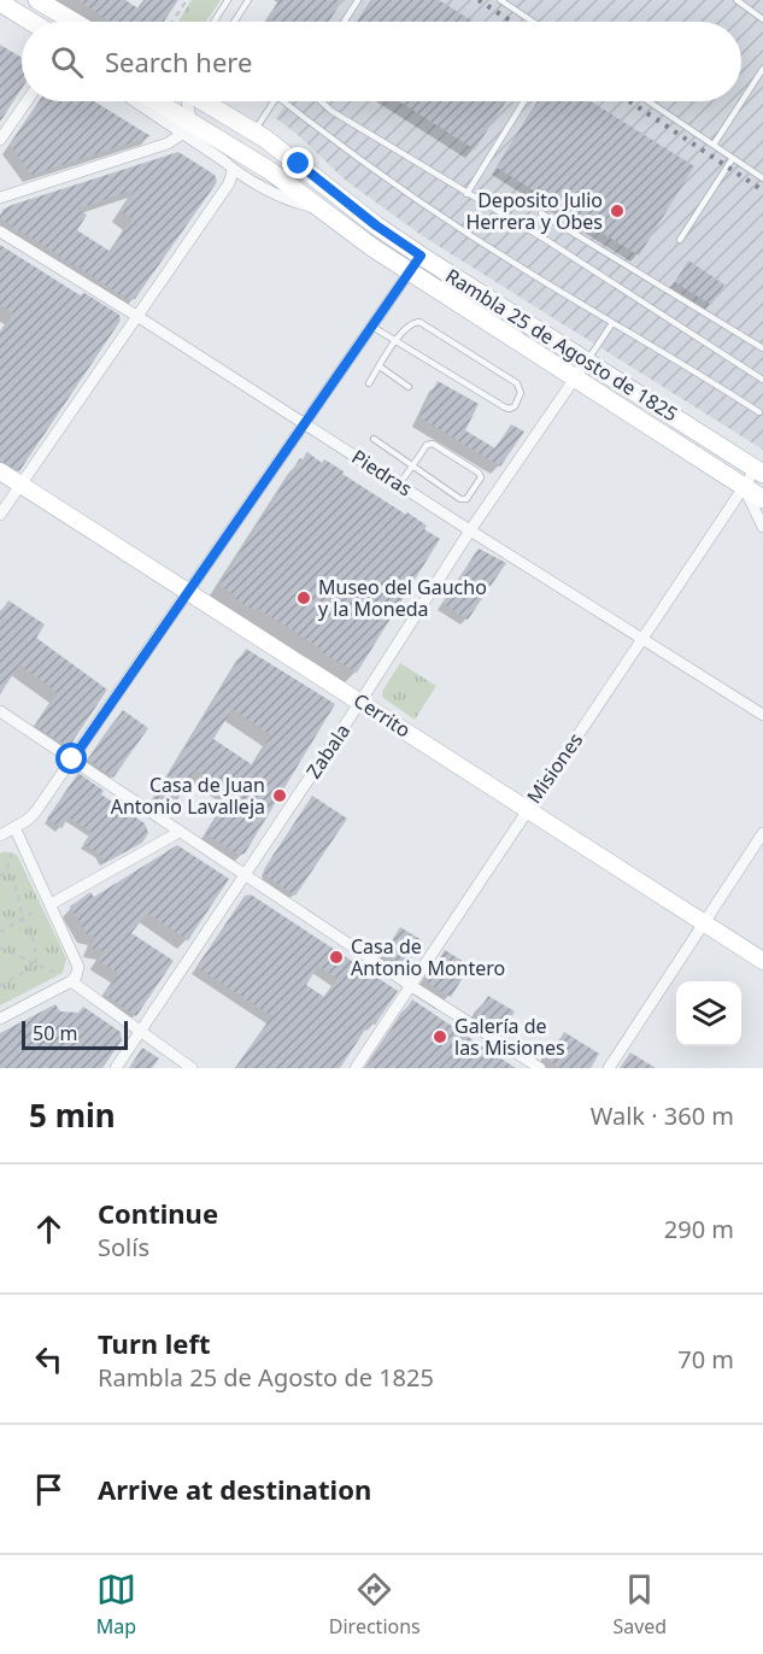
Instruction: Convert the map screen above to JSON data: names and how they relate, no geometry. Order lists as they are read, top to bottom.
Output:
{
  "streets": {
    "main road": ["Rambla 25 de Agosto de 1825"],
    "street": [
      "Piedras",
      "Cerrito",
      "Zabala",
      "Misiones"
    ]
  },
  "crossings": [
    ["Rambla 25 de Agosto de 1825", "Zabala"],
    ["Rambla 25 de Agosto de 1825", "Misiones"],
    ["Piedras", "Zabala"],
    ["Piedras", "Misiones"],
    ["Cerrito", "Zabala"],
    ["Cerrito", "Misiones"]
  ],
  "places": [
    "Deposito Julio Herrera y Obes",
    "Museo del Gaucho y la Moneda",
    "Casa de Juan Antonio Lavalleja",
    "Casa de Antonio Montero",
    "Galería de las Misiones"
  ],
  "scale_bar": "50 m",
  "page": {
    "search": "Search here",
    "scale": "50 m",
    "heading": ["5 min", "Walk · 360 m"],
    "list": [
      ["Continue", "Solís", "290 m"],
      ["Turn left", "Rambla 25 de Agosto de 1825", "70 m"],
      "Arrive at destination"
    ],
    "nav": ["Map", "Directions", "Saved"]
  }
}
